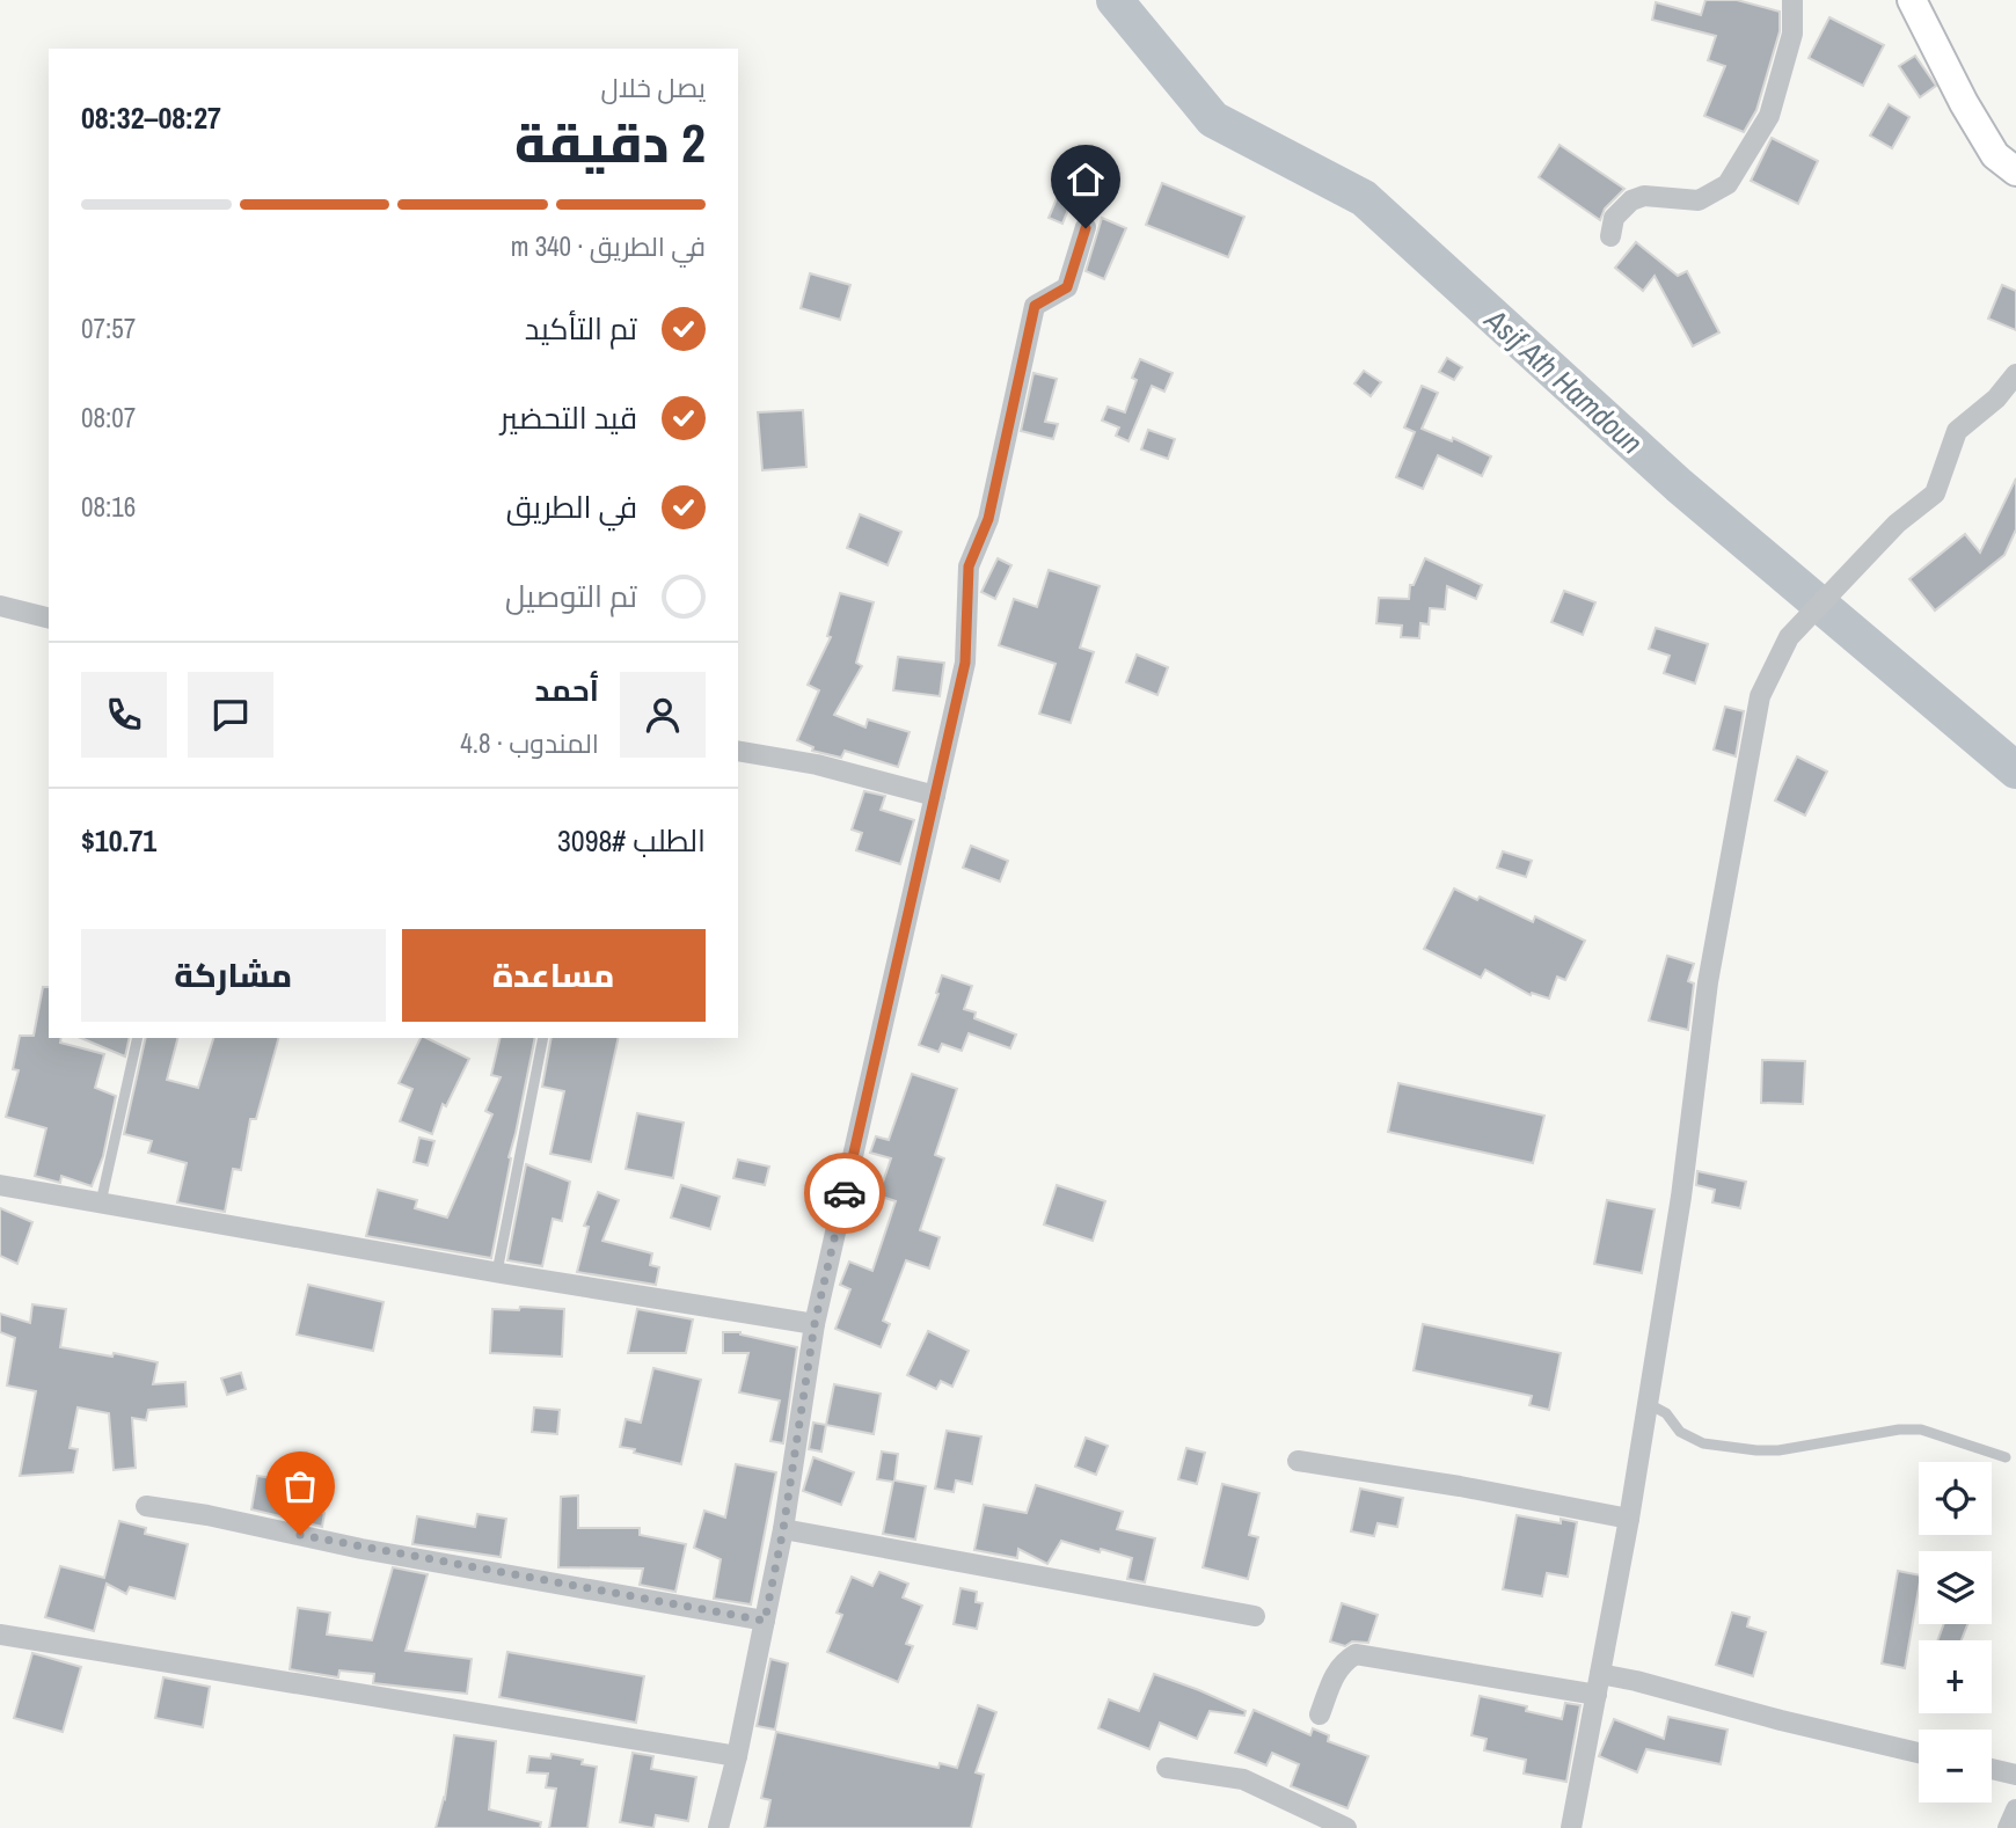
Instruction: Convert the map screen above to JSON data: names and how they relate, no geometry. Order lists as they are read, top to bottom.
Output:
{
  "water": ["Asif Ath Hamdoun"],
  "page": {
    "heading": ["2 دقيقة", "يصل خلال", "08:27–08:32"],
    "panel": [
      "أحمد",
      "المندوب · 4.8",
      "الطلب #3098",
      "$10.71"
    ],
    "bar": "في الطريق · 340 m",
    "list": [
      ["تم التأكيد", "07:57"],
      ["قيد التحضير", "08:07"],
      ["في الطريق", "08:16"],
      "تم التوصيل"
    ],
    "buttons": ["مساعدة", "مشاركة"],
    "map_buttons": ["+", "−"]
  }
}
